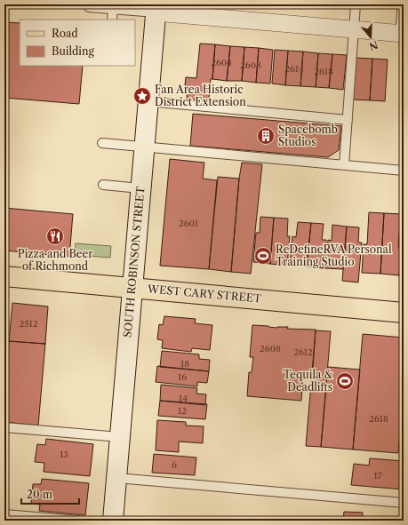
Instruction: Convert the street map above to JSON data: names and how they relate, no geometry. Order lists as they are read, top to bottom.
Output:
{
  "streets": {
    "main road": ["WEST CARY STREET"],
    "street": ["SOUTH ROBINSON STREET"]
  },
  "crossings": [
    ["SOUTH ROBINSON STREET", "WEST CARY STREET"]
  ],
  "places": {
    "place": ["Fan Area Historic District Extension"],
    "building": ["Spacebomb Studios"],
    "restaurant": ["Pizza and Beer of Richmond"],
    "sports": ["ReDefineRVA Personal Training Studio", "Tequila & Deadlifts"]
  },
  "house_numbers": [
    "2604",
    "2608",
    "2614",
    "2618",
    "2601",
    "2512",
    "2608",
    "2612",
    "18",
    "16",
    "14",
    "12",
    "2618",
    "13",
    "6",
    "17"
  ],
  "legend": ["Road", "Building"],
  "scale_bar": "20 m",
  "north": "bottom"
}
